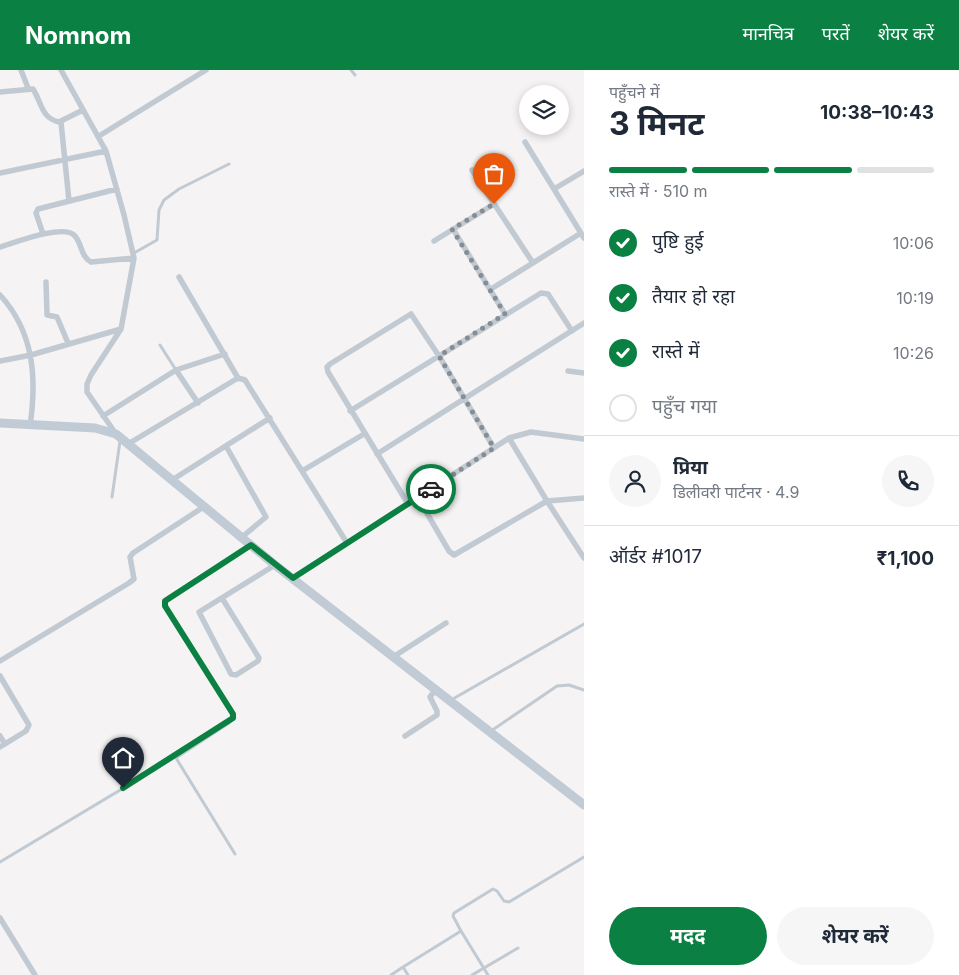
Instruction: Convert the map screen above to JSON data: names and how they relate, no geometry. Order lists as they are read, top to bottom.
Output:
{
  "page": {
    "header": "Nomnom",
    "nav": ["मानचित्र", "परतें", "शेयर करें"],
    "heading": ["3 मिनट", "पहुँचने में", "10:38–10:43"],
    "panel": [
      "प्रिया",
      "डिलीवरी पार्टनर · 4.9",
      "ऑर्डर #1017",
      "₹1,100"
    ],
    "bar": "रास्ते में · 510 m",
    "list": [
      ["पुष्टि हुई", "10:06"],
      ["तैयार हो रहा", "10:19"],
      ["रास्ते में", "10:26"],
      "पहुँच गया"
    ],
    "buttons": ["मदद", "शेयर करें"]
  }
}
